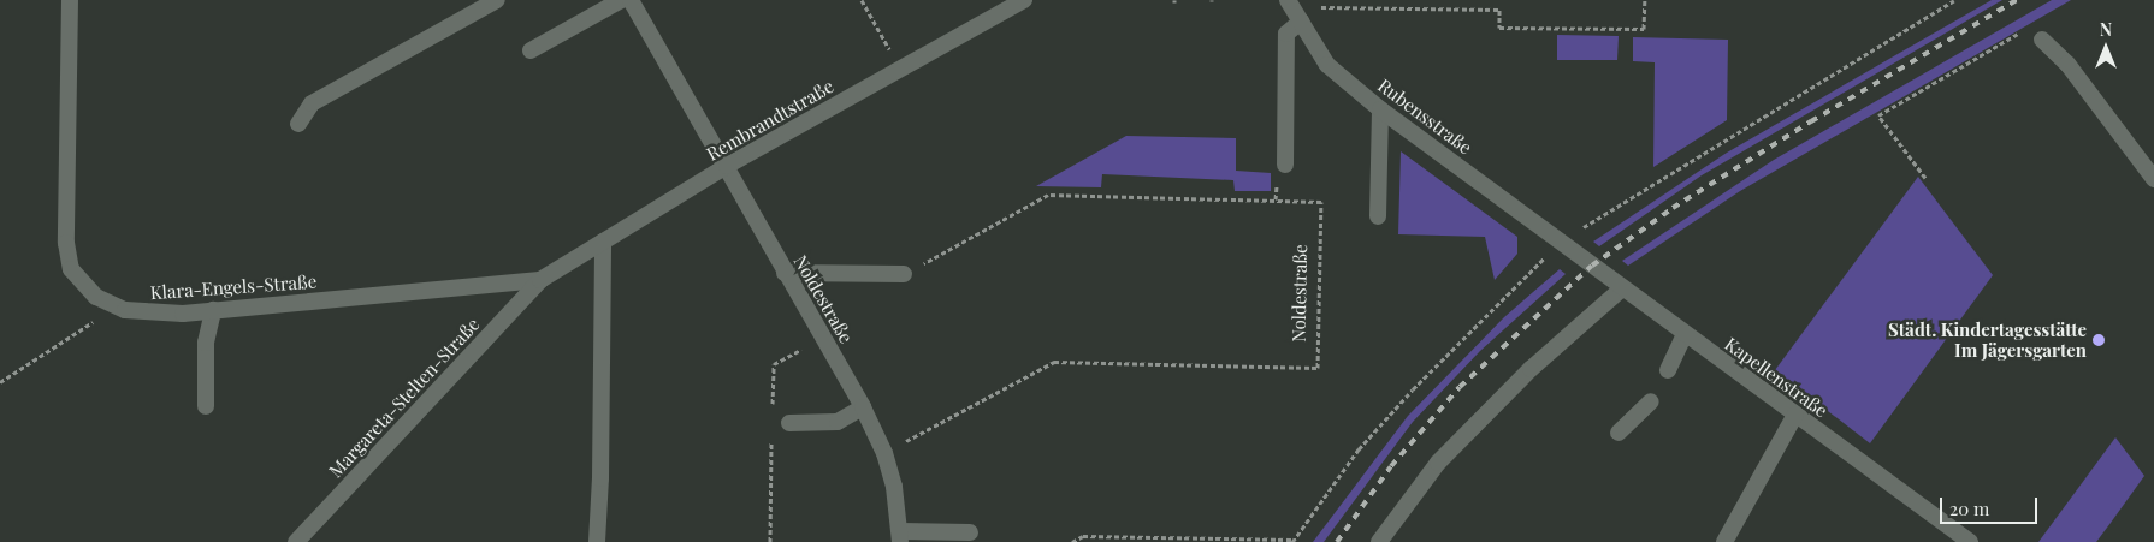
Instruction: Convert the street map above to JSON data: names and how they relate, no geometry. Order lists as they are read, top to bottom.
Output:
{
  "streets": {
    "street": [
      "Rubensstraße",
      "Rembrandtstraße",
      "Klara-Engels-Straße",
      "Noldestraße",
      "Kapellenstraße",
      "Margareta-Stelten-Straße"
    ]
  },
  "crossings": [
    ["Rubensstraße", "Kapellenstraße"],
    ["Rembrandtstraße", "Klara-Engels-Straße"],
    ["Rembrandtstraße", "Noldestraße"],
    ["Rembrandtstraße", "Margareta-Stelten-Straße"],
    ["Klara-Engels-Straße", "Margareta-Stelten-Straße"]
  ],
  "places": ["Städt. Kindertagesstätte Im Jägersgarten"],
  "scale_bar": "20 m",
  "north": "top"
}
